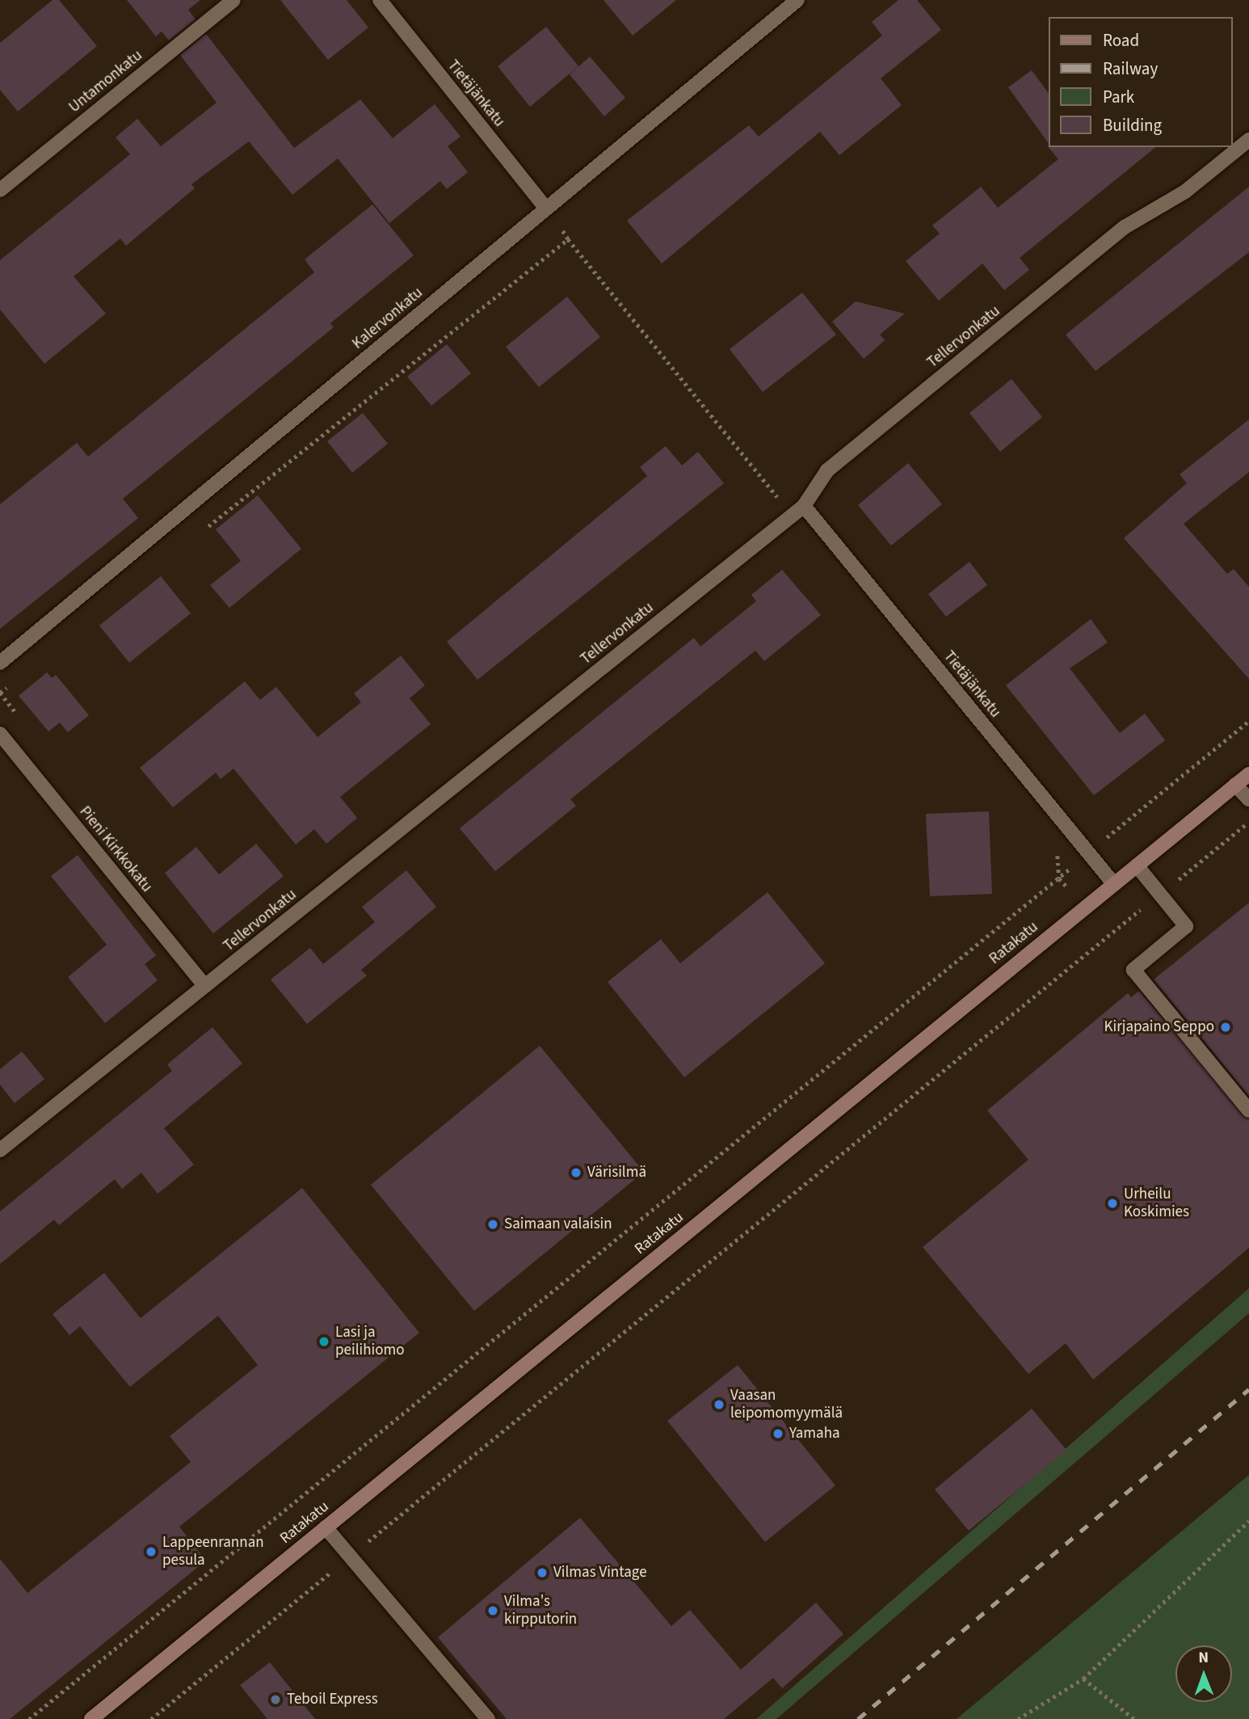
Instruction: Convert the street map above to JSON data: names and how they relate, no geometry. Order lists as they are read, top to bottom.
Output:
{
  "streets": {
    "main road": ["Ratakatu"],
    "street": [
      "Untamonkatu",
      "Tietäjänkatu",
      "Kalervonkatu",
      "Tellervonkatu",
      "Pieni Kirkkokatu"
    ]
  },
  "crossings": [
    ["Tietäjänkatu", "Kalervonkatu"],
    ["Tietäjänkatu", "Tellervonkatu"],
    ["Tietäjänkatu", "Ratakatu"],
    ["Tellervonkatu", "Pieni Kirkkokatu"]
  ],
  "places": [
    "Kirjapaino Seppo",
    "Värisilmä",
    "Urheilu Koskimies",
    "Saimaan valaisin",
    "Lasi ja peilihiomo",
    "Vaasan leipomomyymälä",
    "Yamaha",
    "Lappeenrannan pesula",
    "Vilmas Vintage",
    "Vilma's kirpputorin",
    "Teboil Express"
  ],
  "legend": [
    "Road",
    "Railway",
    "Park",
    "Building"
  ],
  "north": "top"
}
